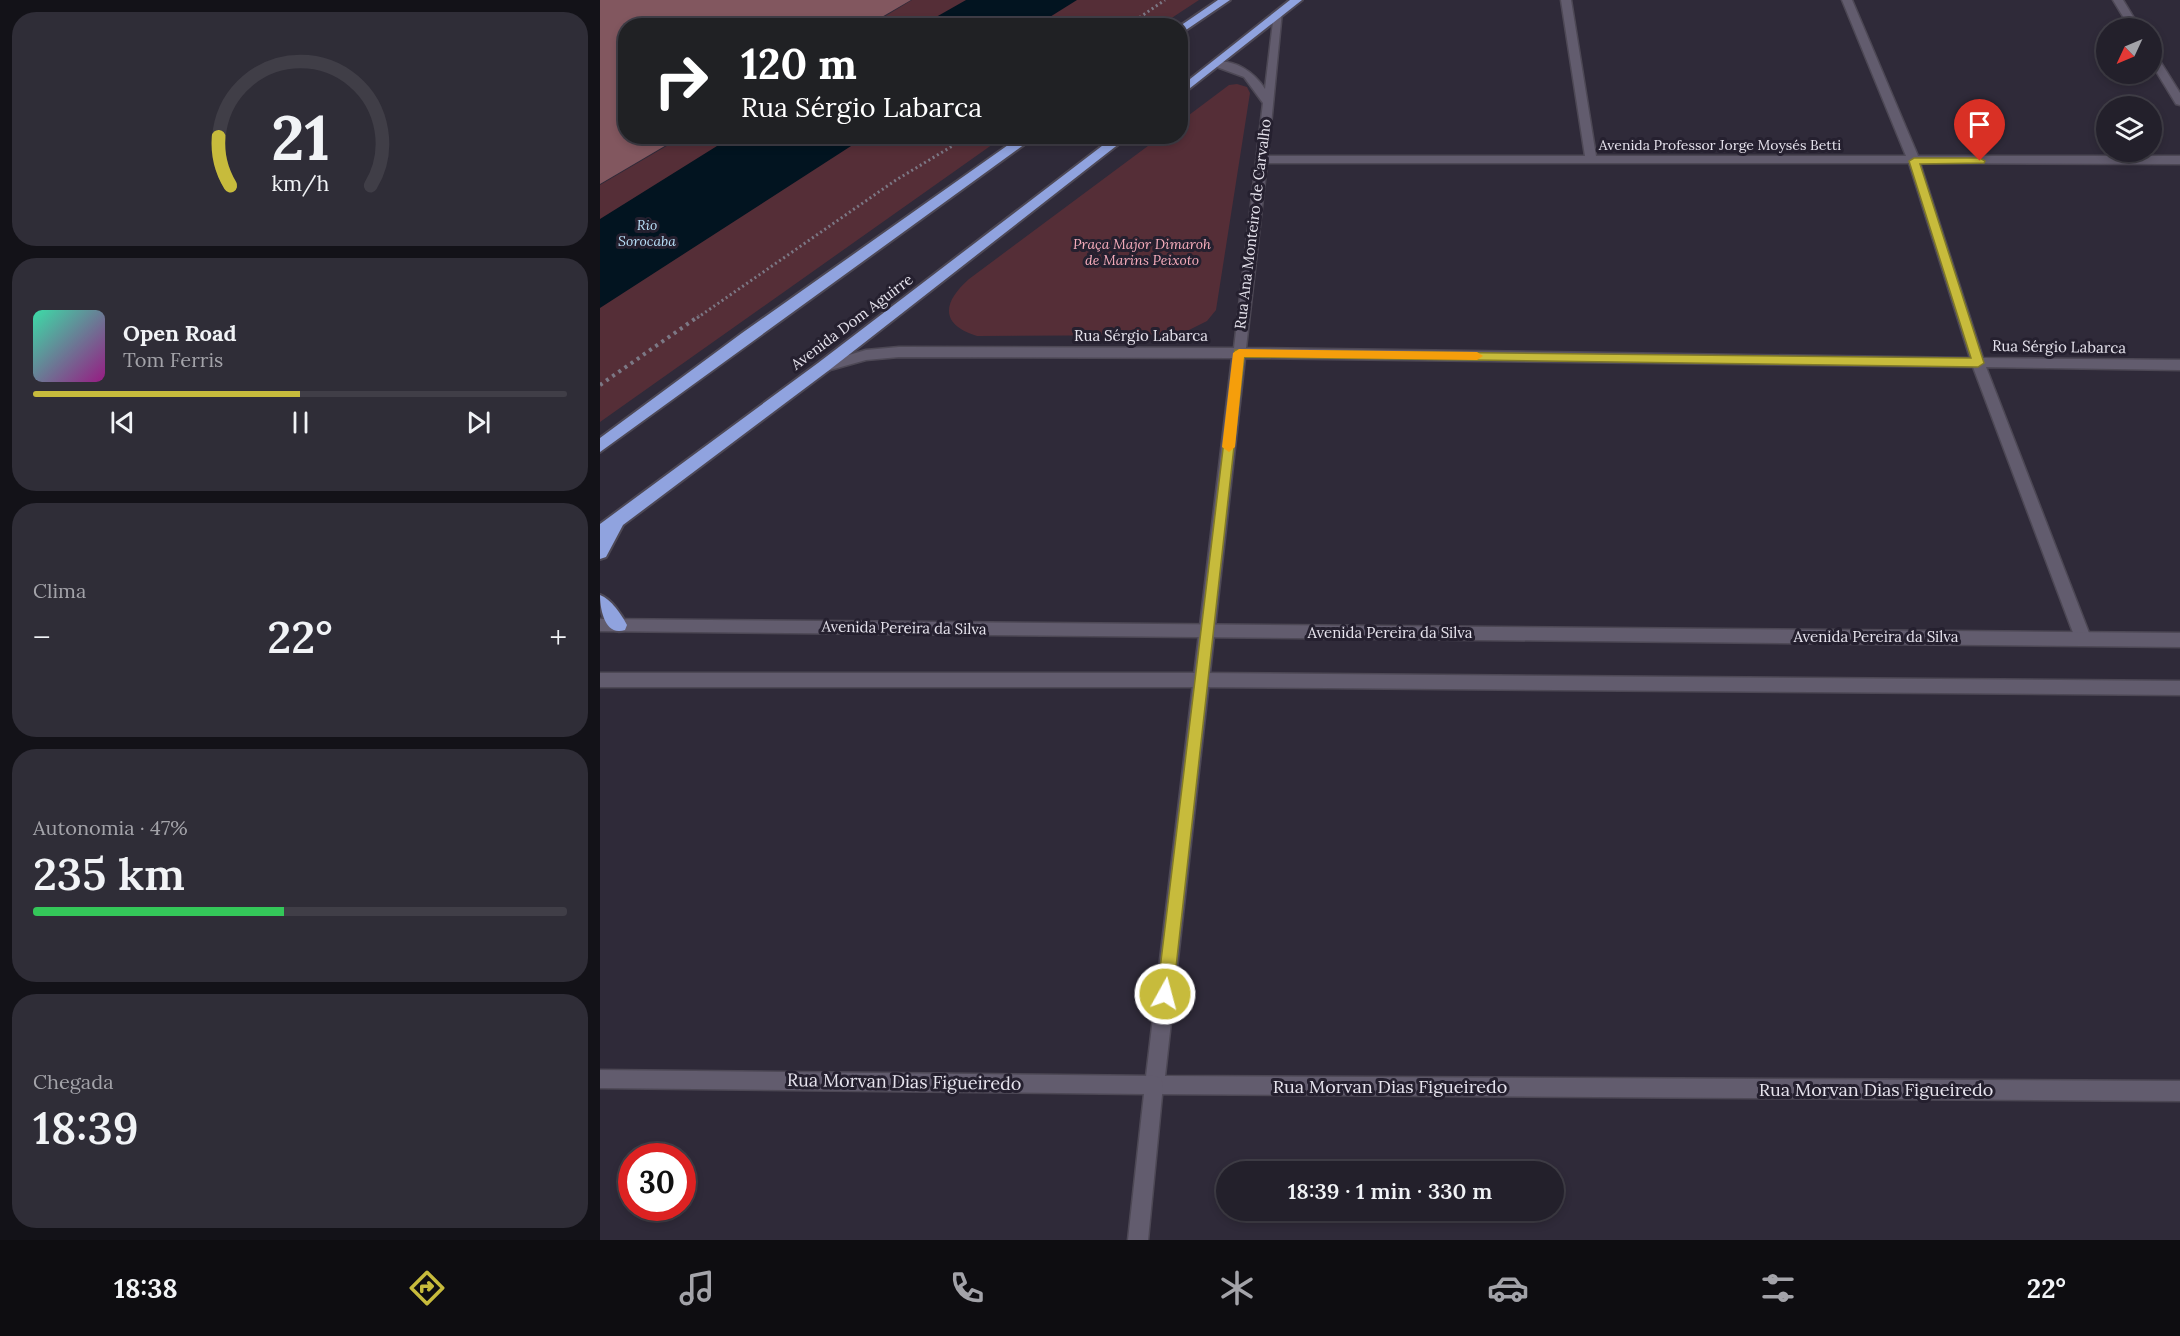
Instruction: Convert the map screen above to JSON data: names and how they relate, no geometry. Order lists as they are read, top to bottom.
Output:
{
  "streets": {
    "highway": ["Avenida Dom Aguirre"],
    "street": [
      "Avenida Professor Jorge Moysés Betti",
      "Rua Ana Monteiro de Carvalho",
      "Rua Sérgio Labarca",
      "Avenida Pereira da Silva",
      "Rua Morvan Dias Figueiredo"
    ]
  },
  "crossings": [
    ["Avenida Professor Jorge Moysés Betti", "Rua Ana Monteiro de Carvalho"],
    ["Rua Ana Monteiro de Carvalho", "Rua Sérgio Labarca"],
    ["Rua Ana Monteiro de Carvalho", "Avenida Pereira da Silva"],
    ["Rua Ana Monteiro de Carvalho", "Rua Morvan Dias Figueiredo"],
    ["Avenida Dom Aguirre", "Rua Sérgio Labarca"]
  ],
  "water": ["Rio Sorocaba"],
  "parks": ["Praça Major Dimaroh de Marins Peixoto"],
  "north": "bottom left",
  "page": {
    "turn": ["120 m", "Rua Sérgio Labarca"],
    "song": ["Open Road", "Tom Ferris"],
    "tile": [
      "Clima",
      ["Autonomia · 47%", "235 km"],
      ["Chegada", "18:39"]
    ],
    "heat": ["−", "22°", "+"],
    "limit": "30",
    "trip": "18:39 · 1 min · 330 m",
    "tabs": ["18:38", "22°"],
    "gauge": ["21", "km/h"]
  }
}
